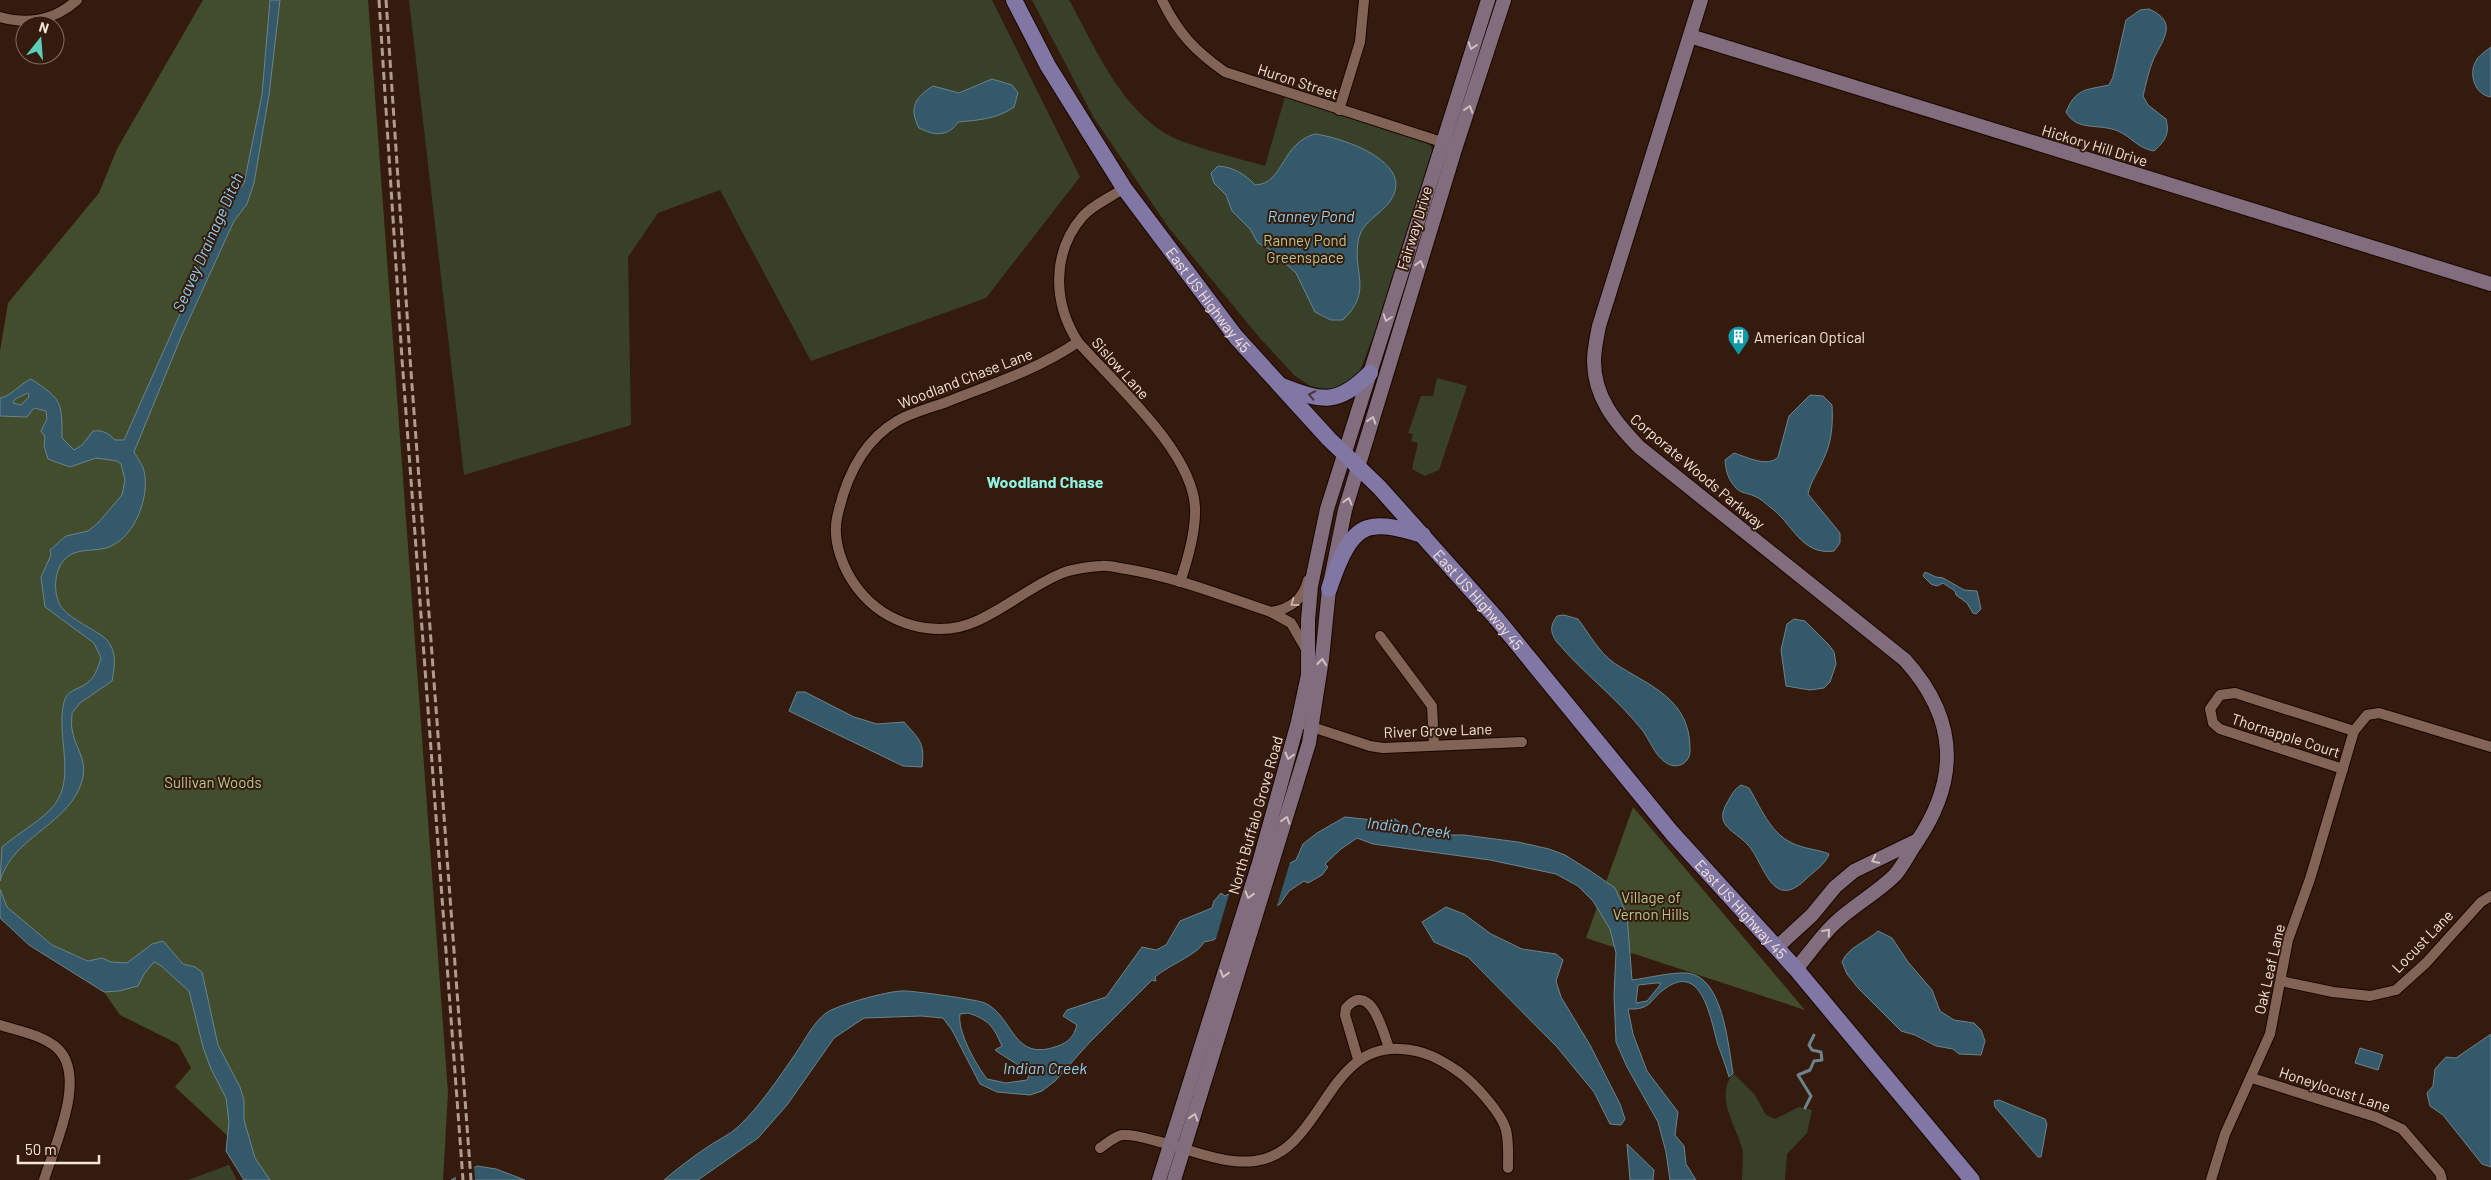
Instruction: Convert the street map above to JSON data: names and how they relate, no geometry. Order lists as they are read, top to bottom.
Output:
{
  "streets": {
    "main road": ["East US Highway 45"],
    "street": [
      "Huron Street",
      "Hickory Hill Drive",
      "Fairway Drive",
      "Sislow Lane",
      "Woodland Chase Lane",
      "Corporate Woods Parkway",
      "River Grove Lane",
      "Thornapple Court",
      "North Buffalo Grove Road",
      "Locust Lane",
      "Oak Leaf Lane",
      "Honeylocust Lane"
    ]
  },
  "crossings": [
    ["Huron Street", "Fairway Drive"],
    ["Hickory Hill Drive", "Corporate Woods Parkway"],
    ["Fairway Drive", "East US Highway 45"],
    ["Fairway Drive", "North Buffalo Grove Road"],
    ["East US Highway 45", "Sislow Lane"],
    ["East US Highway 45", "Corporate Woods Parkway"],
    ["East US Highway 45", "North Buffalo Grove Road"],
    ["Sislow Lane", "Woodland Chase Lane"],
    ["Woodland Chase Lane", "North Buffalo Grove Road"],
    ["River Grove Lane", "North Buffalo Grove Road"],
    ["Thornapple Court", "Oak Leaf Lane"],
    ["Locust Lane", "Oak Leaf Lane"],
    ["Oak Leaf Lane", "Honeylocust Lane"]
  ],
  "districts": ["Woodland Chase"],
  "water": ["Ranney Pond", "Seavey Drainage Ditch", "Indian Creek"],
  "parks": ["Ranney Pond Greenspace", "Sullivan Woods", "Village of Vernon Hills"],
  "places": {
    "building": ["American Optical"]
  },
  "scale_bar": "50 m",
  "north": "top"
}
